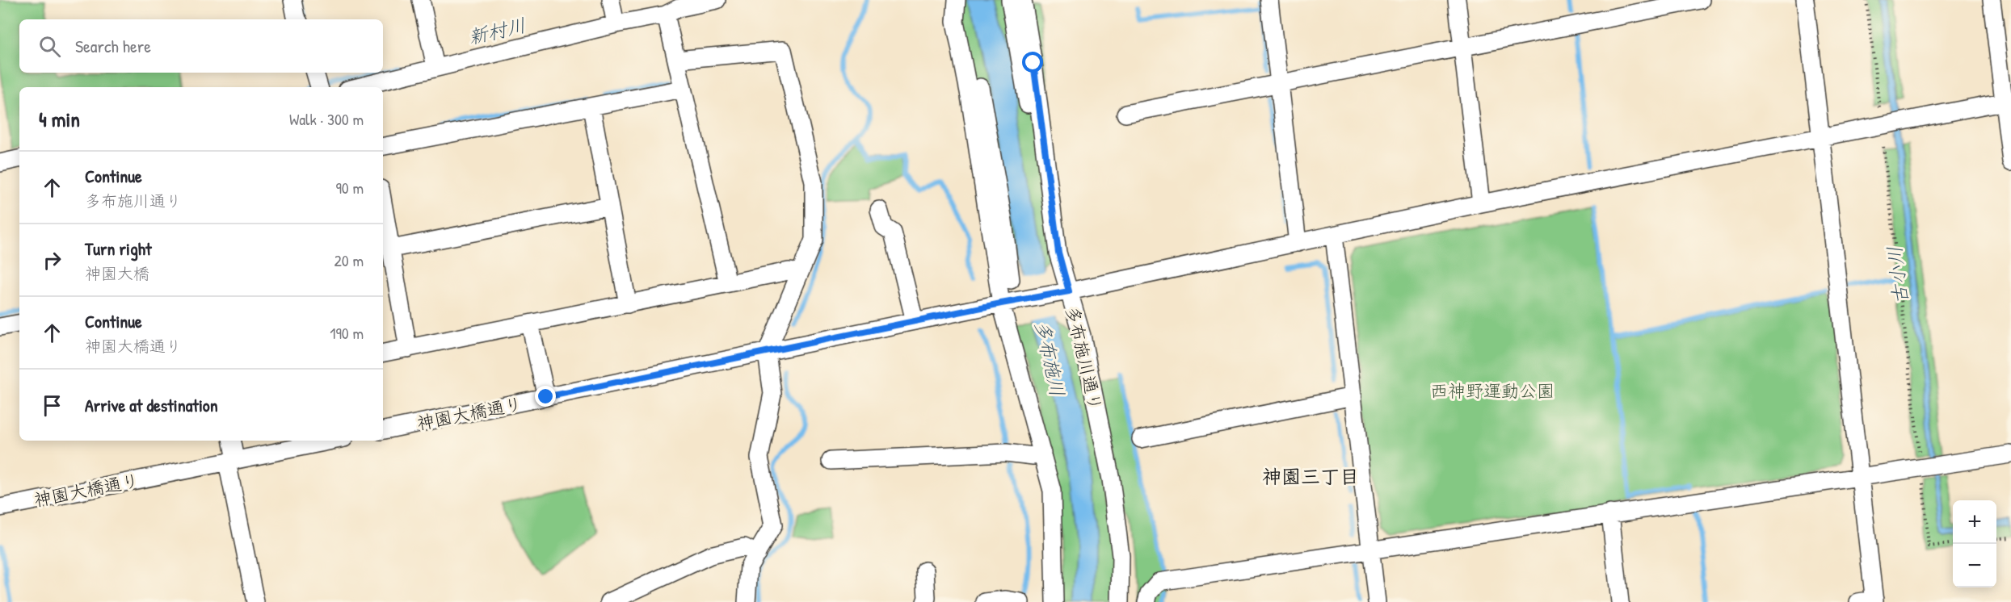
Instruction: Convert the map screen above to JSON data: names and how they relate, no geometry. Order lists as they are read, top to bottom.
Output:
{
  "streets": {
    "street": ["多布施川通り", "神園大橋通り"]
  },
  "crossings": [
    ["多布施川通り", "神園大橋通り"]
  ],
  "districts": ["神園三丁目"],
  "water": ["新村川", "古小川", "多布施川"],
  "parks": ["西神野運動公園"],
  "page": {
    "search": "Search here",
    "heading": ["4 min", "Walk · 300 m"],
    "list": [
      ["Continue", "多布施川通り", "90 m"],
      ["Turn right", "神園大橋", "20 m"],
      ["Continue", "神園大橋通り", "190 m"],
      "Arrive at destination"
    ],
    "map_buttons": ["+", "−"]
  }
}
